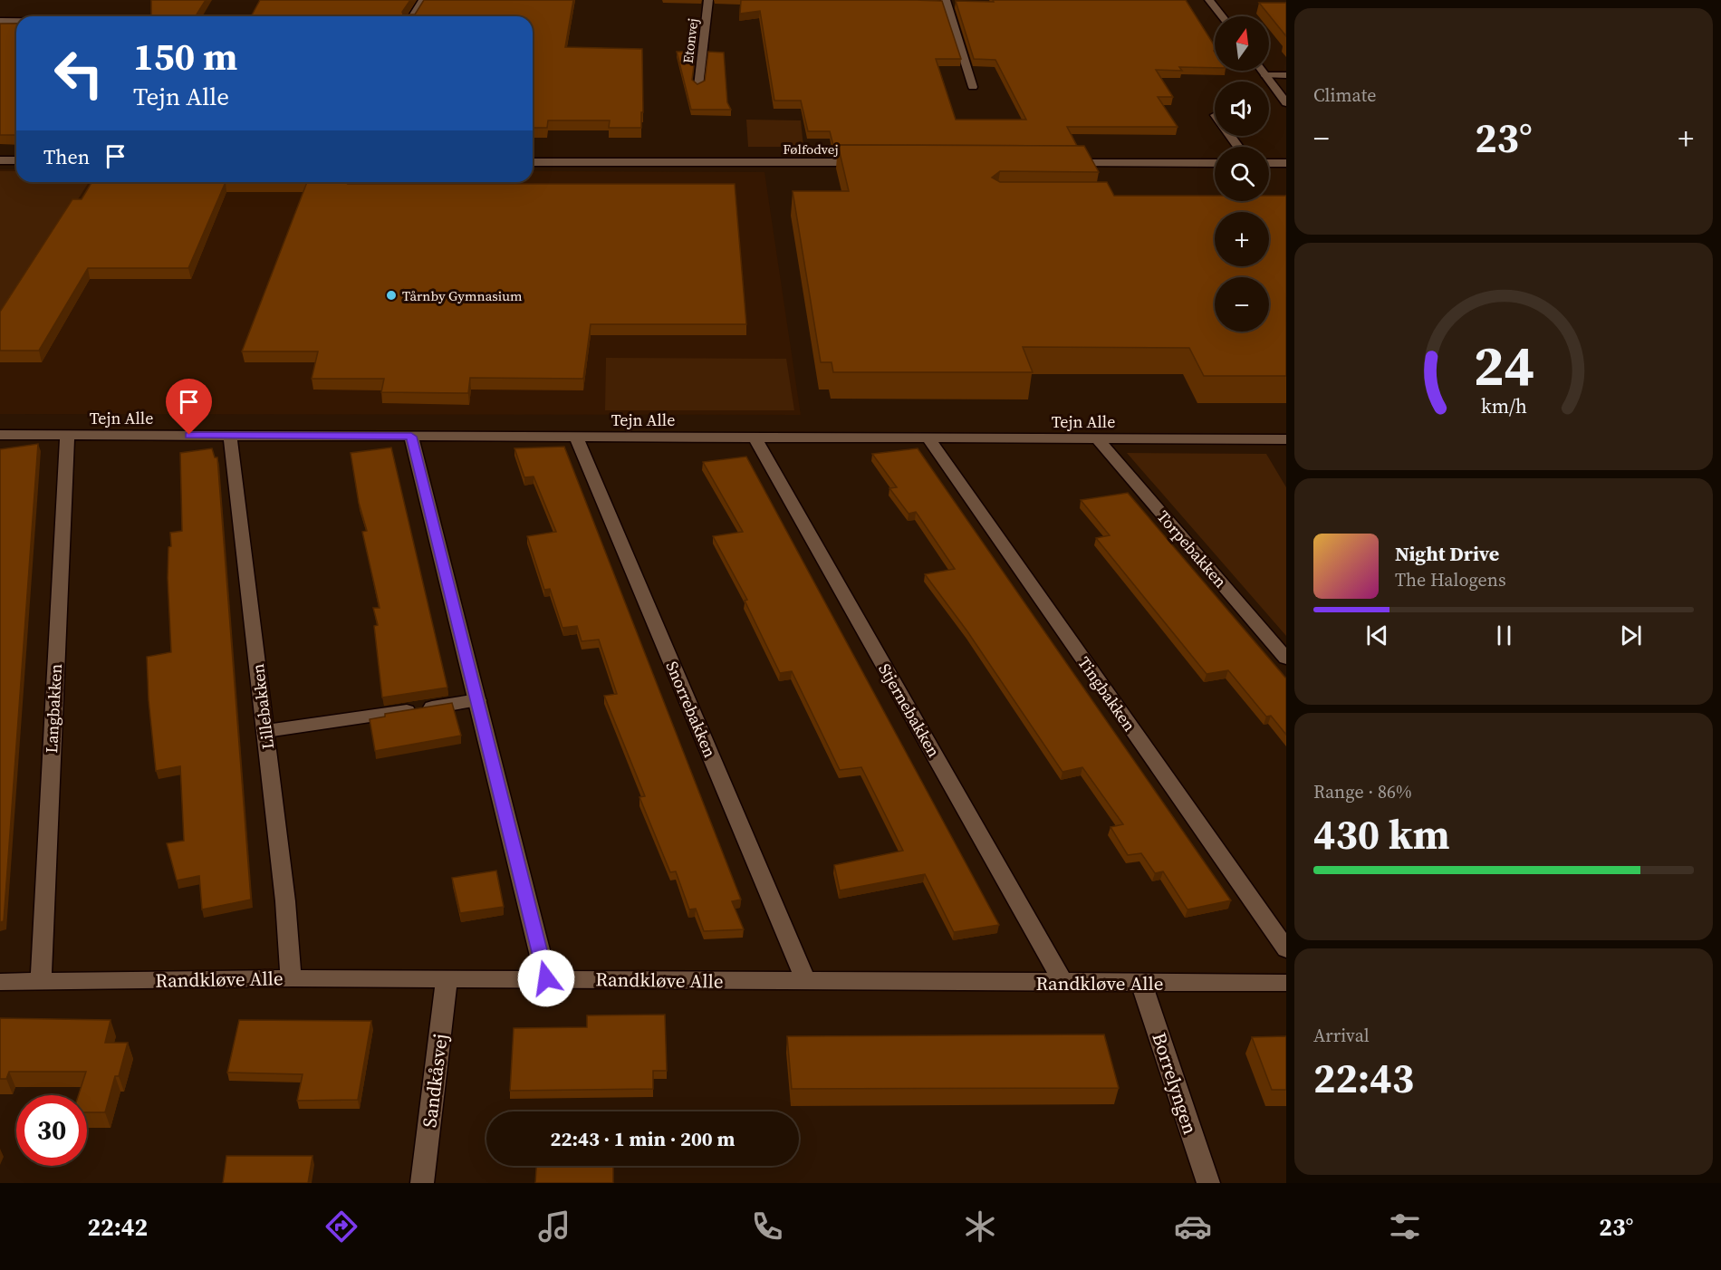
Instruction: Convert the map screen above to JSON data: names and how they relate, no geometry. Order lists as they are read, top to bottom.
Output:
{
  "streets": {
    "street": [
      "Etonvej",
      "Følfodvej",
      "Tejn Alle",
      "Torpebakken",
      "Tingbakken",
      "Lillebakken",
      "Langbakken",
      "Snorrebakken",
      "Stjernebakken",
      "Randkløve Alle",
      "Sandkåsvej",
      "Borrelyngen"
    ]
  },
  "crossings": [
    ["Tejn Alle", "Torpebakken"],
    ["Tejn Alle", "Tingbakken"],
    ["Tejn Alle", "Lillebakken"],
    ["Tejn Alle", "Langbakken"],
    ["Tejn Alle", "Snorrebakken"],
    ["Tejn Alle", "Stjernebakken"],
    ["Lillebakken", "Randkløve Alle"],
    ["Langbakken", "Randkløve Alle"],
    ["Snorrebakken", "Randkløve Alle"],
    ["Stjernebakken", "Randkløve Alle"],
    ["Randkløve Alle", "Sandkåsvej"],
    ["Randkløve Alle", "Borrelyngen"]
  ],
  "places": ["Tårnby Gymnasium"],
  "north": "top",
  "page": {
    "tile": [
      "Climate",
      ["Range · 86%", "430 km"],
      ["Arrival", "22:43"]
    ],
    "map_buttons": ["+", "−"],
    "turn": ["150 m", "Tejn Alle"],
    "heat": ["−", "23°", "+"],
    "then": "Then",
    "song": ["Night Drive", "The Halogens"],
    "limit": "30",
    "trip": "22:43 · 1 min · 200 m",
    "tabs": ["22:42", "23°"],
    "gauge": ["24", "km/h"]
  }
}
